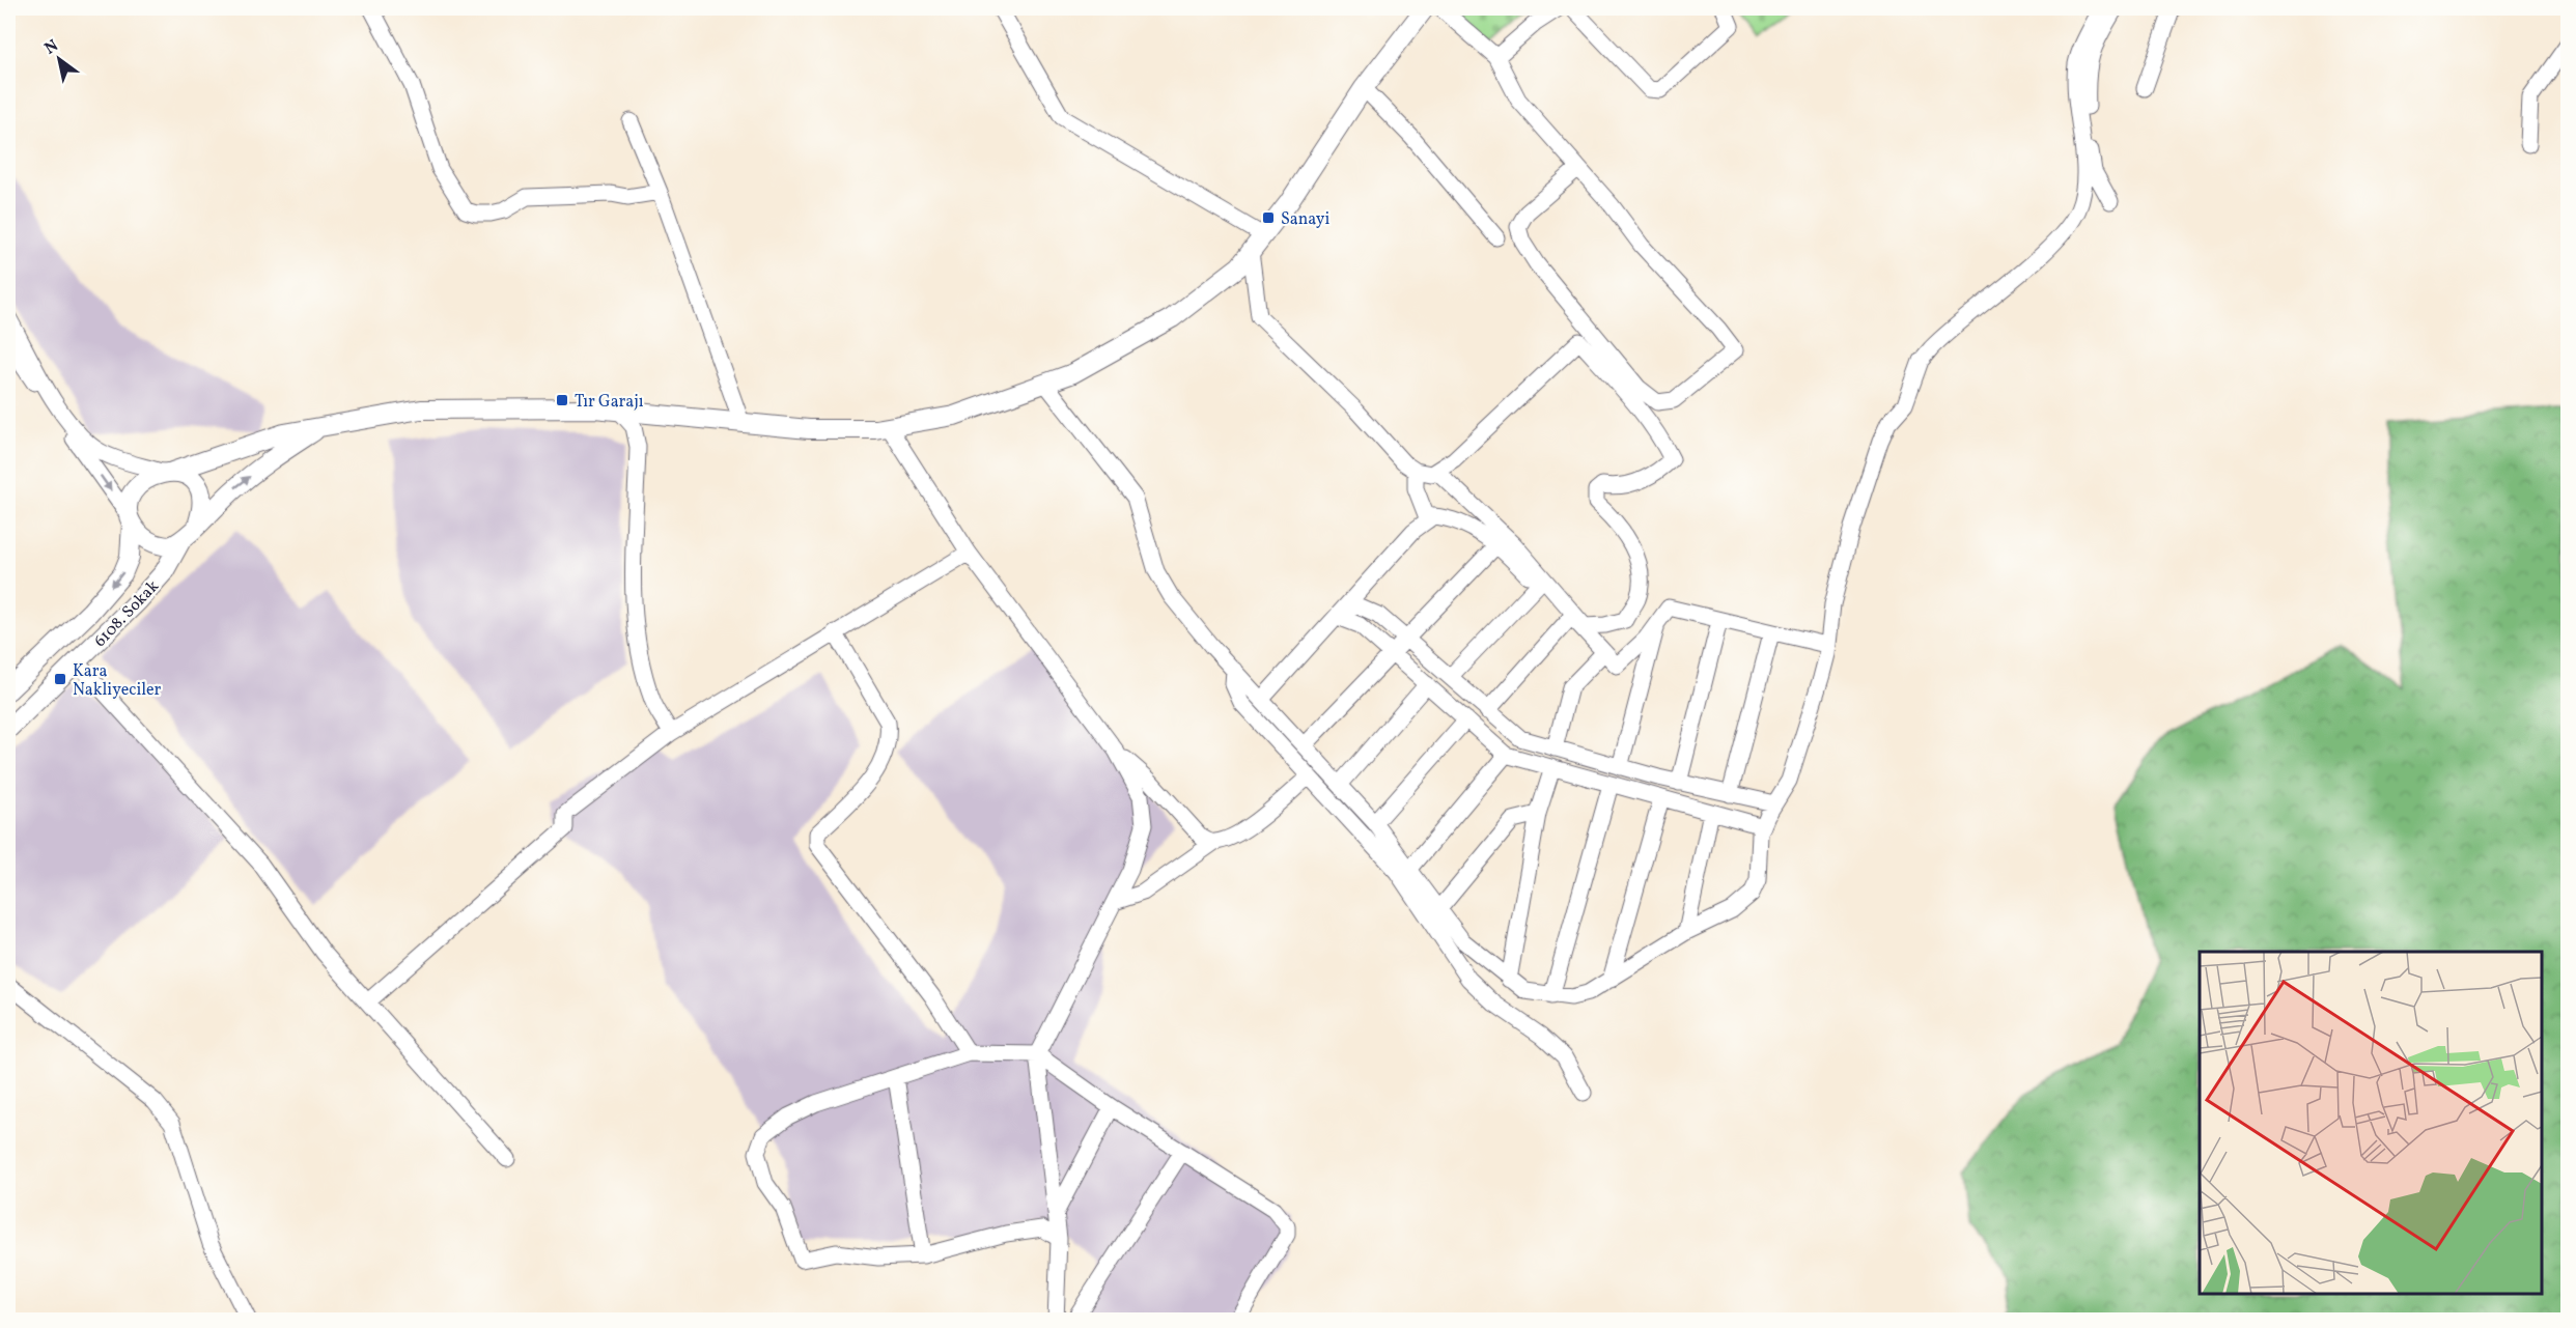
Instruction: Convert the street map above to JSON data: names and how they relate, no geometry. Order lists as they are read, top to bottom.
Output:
{
  "streets": {
    "main road": ["6108. Sokak"]
  },
  "places": {
    "transit": ["Sanayi", "Tır Garajı", "Kara Nakliyeciler"]
  },
  "north": "top left"
}
